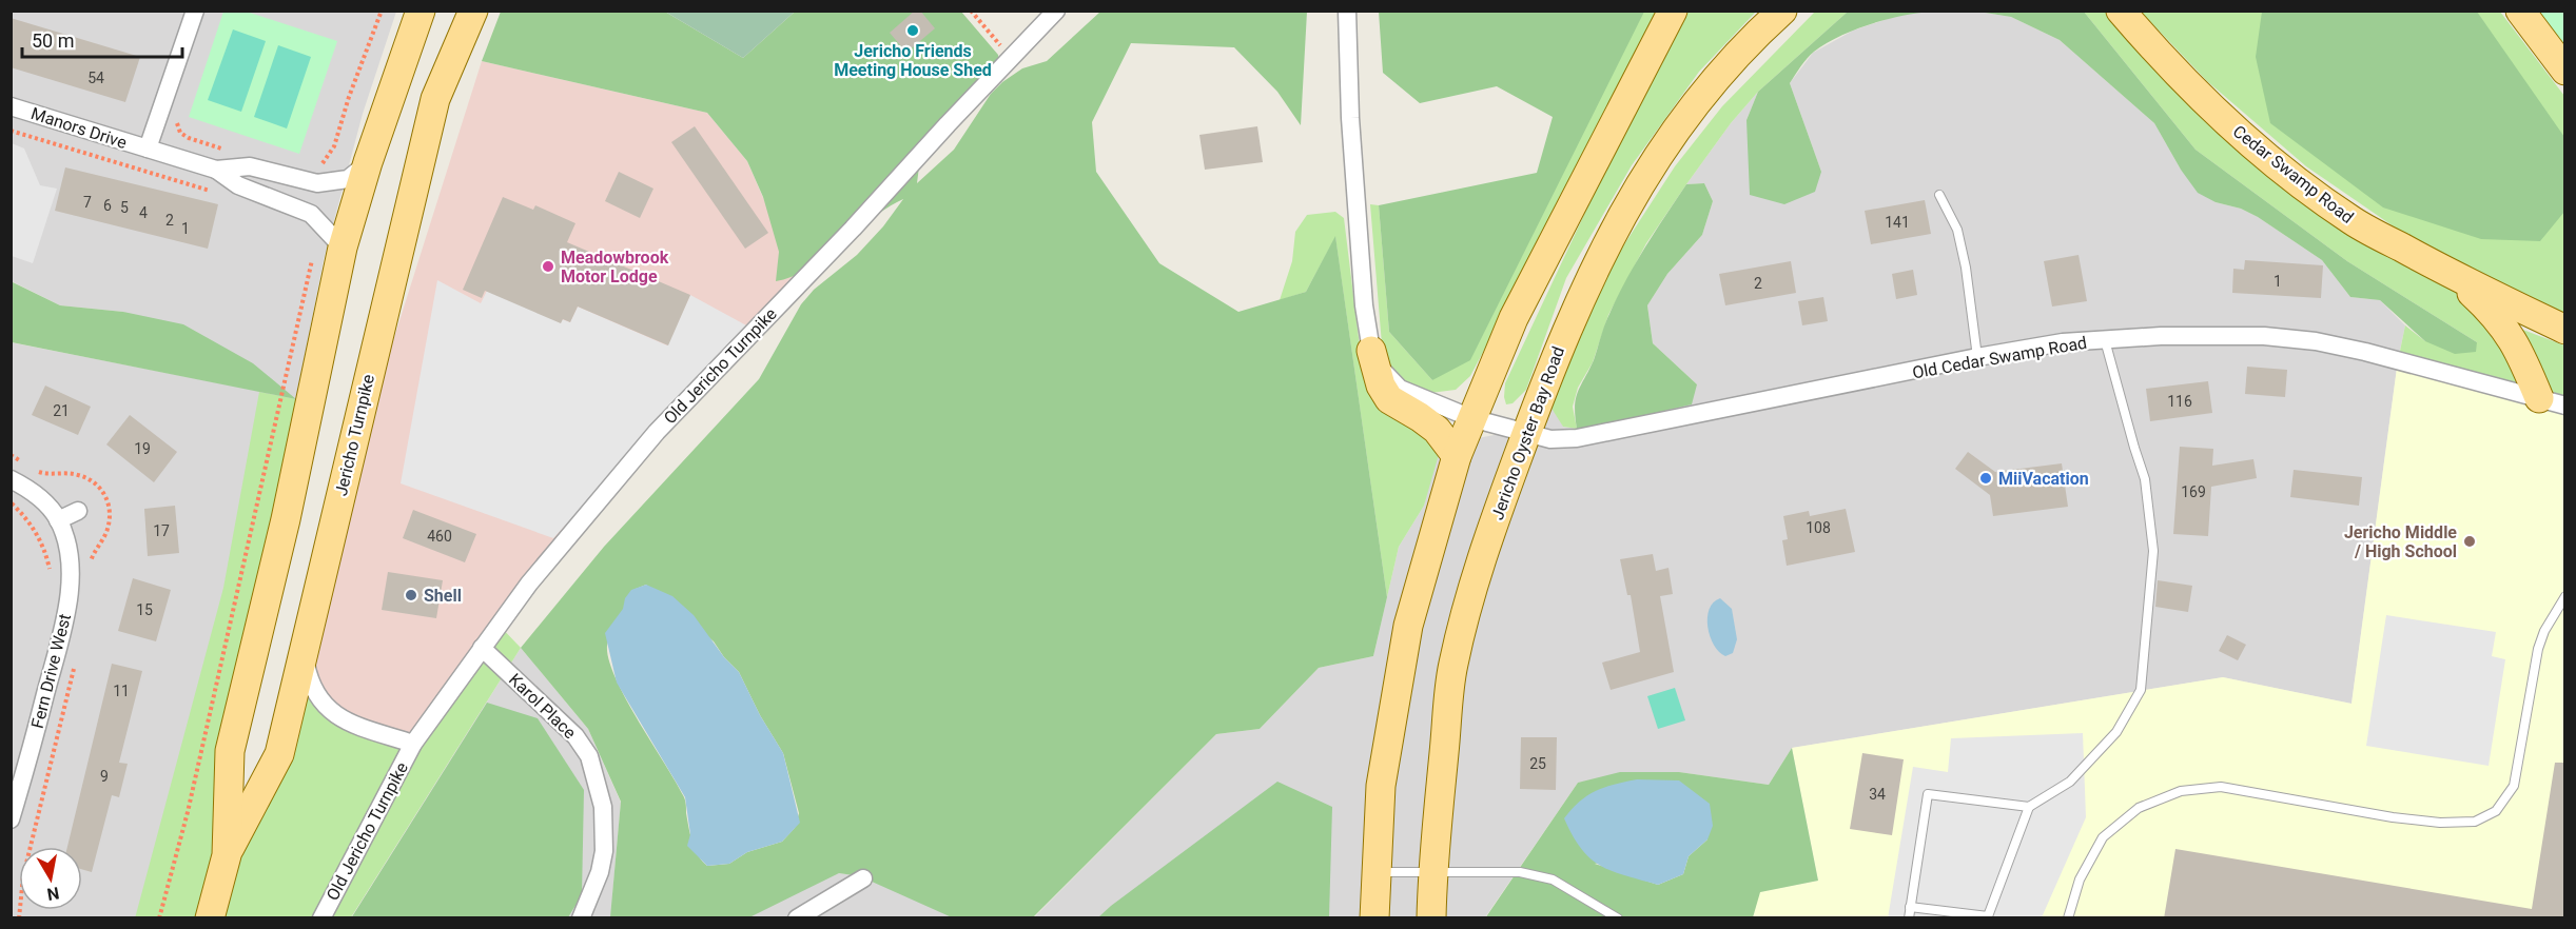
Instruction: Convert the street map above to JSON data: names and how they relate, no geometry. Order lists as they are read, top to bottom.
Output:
{
  "streets": {
    "main road": ["Cedar Swamp Road", "Jericho Oyster Bay Road", "Jericho Turnpike"],
    "street": [
      "Manors Drive",
      "Old Cedar Swamp Road",
      "Old Jericho Turnpike",
      "Fern Drive West",
      "Karol Place"
    ]
  },
  "crossings": [
    ["Manors Drive", "Jericho Turnpike"],
    ["Old Cedar Swamp Road", "Jericho Oyster Bay Road"],
    ["Old Jericho Turnpike", "Jericho Turnpike"],
    ["Old Jericho Turnpike", "Karol Place"]
  ],
  "places": [
    "Jericho Friends Meeting House Shed",
    "Meadowbrook Motor Lodge",
    "MiiVacation",
    "Jericho Middle / High School",
    "Shell"
  ],
  "house_numbers": [
    "54",
    "7",
    "6",
    "5",
    "4",
    "2",
    "141",
    "1",
    "1",
    "2",
    "116",
    "21",
    "19",
    "169",
    "108",
    "17",
    "460",
    "15",
    "11",
    "25",
    "9",
    "34"
  ],
  "scale_bar": "50 m",
  "north": "bottom"
}
